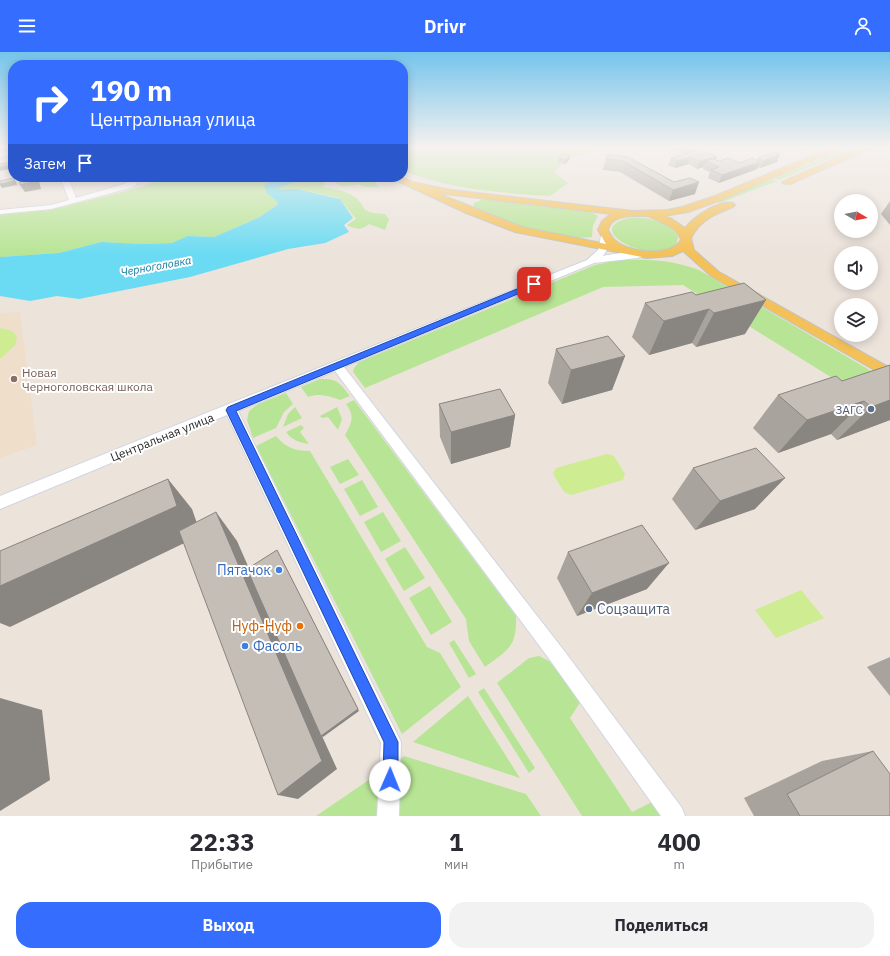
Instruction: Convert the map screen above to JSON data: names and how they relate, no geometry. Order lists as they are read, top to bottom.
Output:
{
  "streets": {
    "street": ["Центральная улица"]
  },
  "water": ["Черноголовка"],
  "places": [
    "Новая Черноголовская школа",
    "ЗАГС",
    "Пятачок",
    "Соцзащита",
    "Нуф-Нуф",
    "Фасоль"
  ],
  "north": "right",
  "page": {
    "header": "Drivr",
    "turn": ["190 m", "Центральная улица"],
    "then": "Затем",
    "eta": [
      "22:33",
      "Прибытие",
      "1",
      "мин",
      "400",
      "m"
    ],
    "buttons": ["Выход", "Поделиться"]
  }
}
